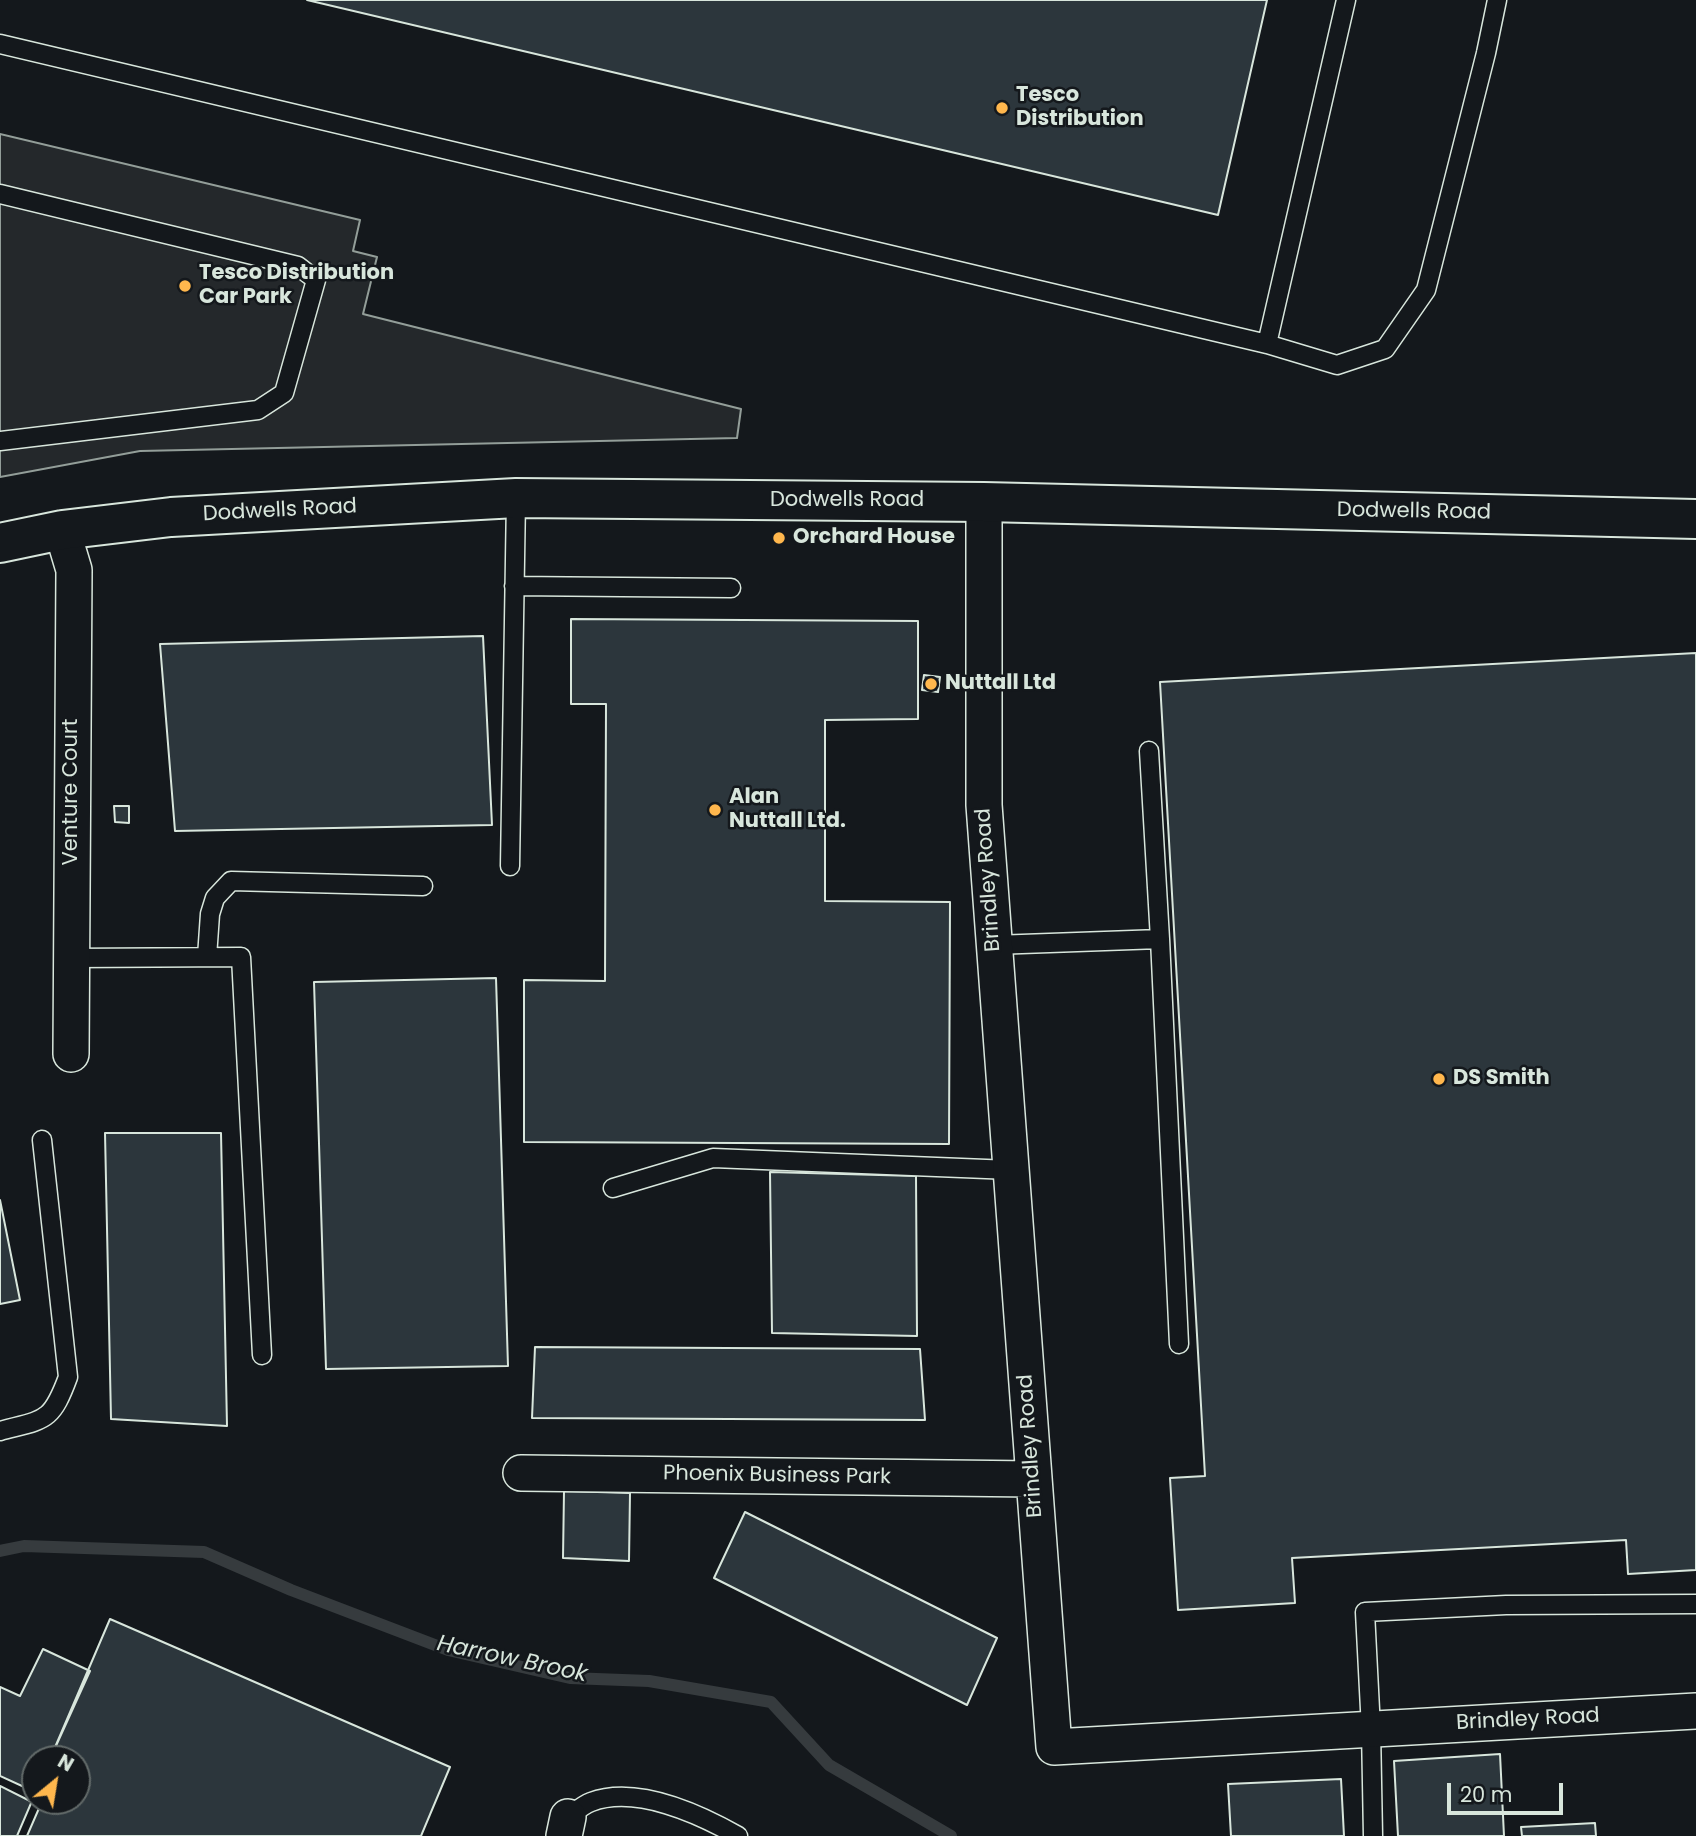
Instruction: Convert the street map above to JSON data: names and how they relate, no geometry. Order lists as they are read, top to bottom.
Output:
{
  "streets": {
    "main road": ["Dodwells Road"],
    "street": ["Venture Court", "Brindley Road", "Phoenix Business Park"]
  },
  "crossings": [
    ["Dodwells Road", "Venture Court"],
    ["Dodwells Road", "Brindley Road"],
    ["Brindley Road", "Phoenix Business Park"]
  ],
  "water": ["Harrow Brook"],
  "places": [
    "Tesco Distribution",
    "Tesco Distribution Car Park",
    "Orchard House",
    "Nuttall Ltd",
    "Alan Nuttall Ltd.",
    "DS Smith"
  ],
  "scale_bar": "20 m",
  "north": "top right"
}
